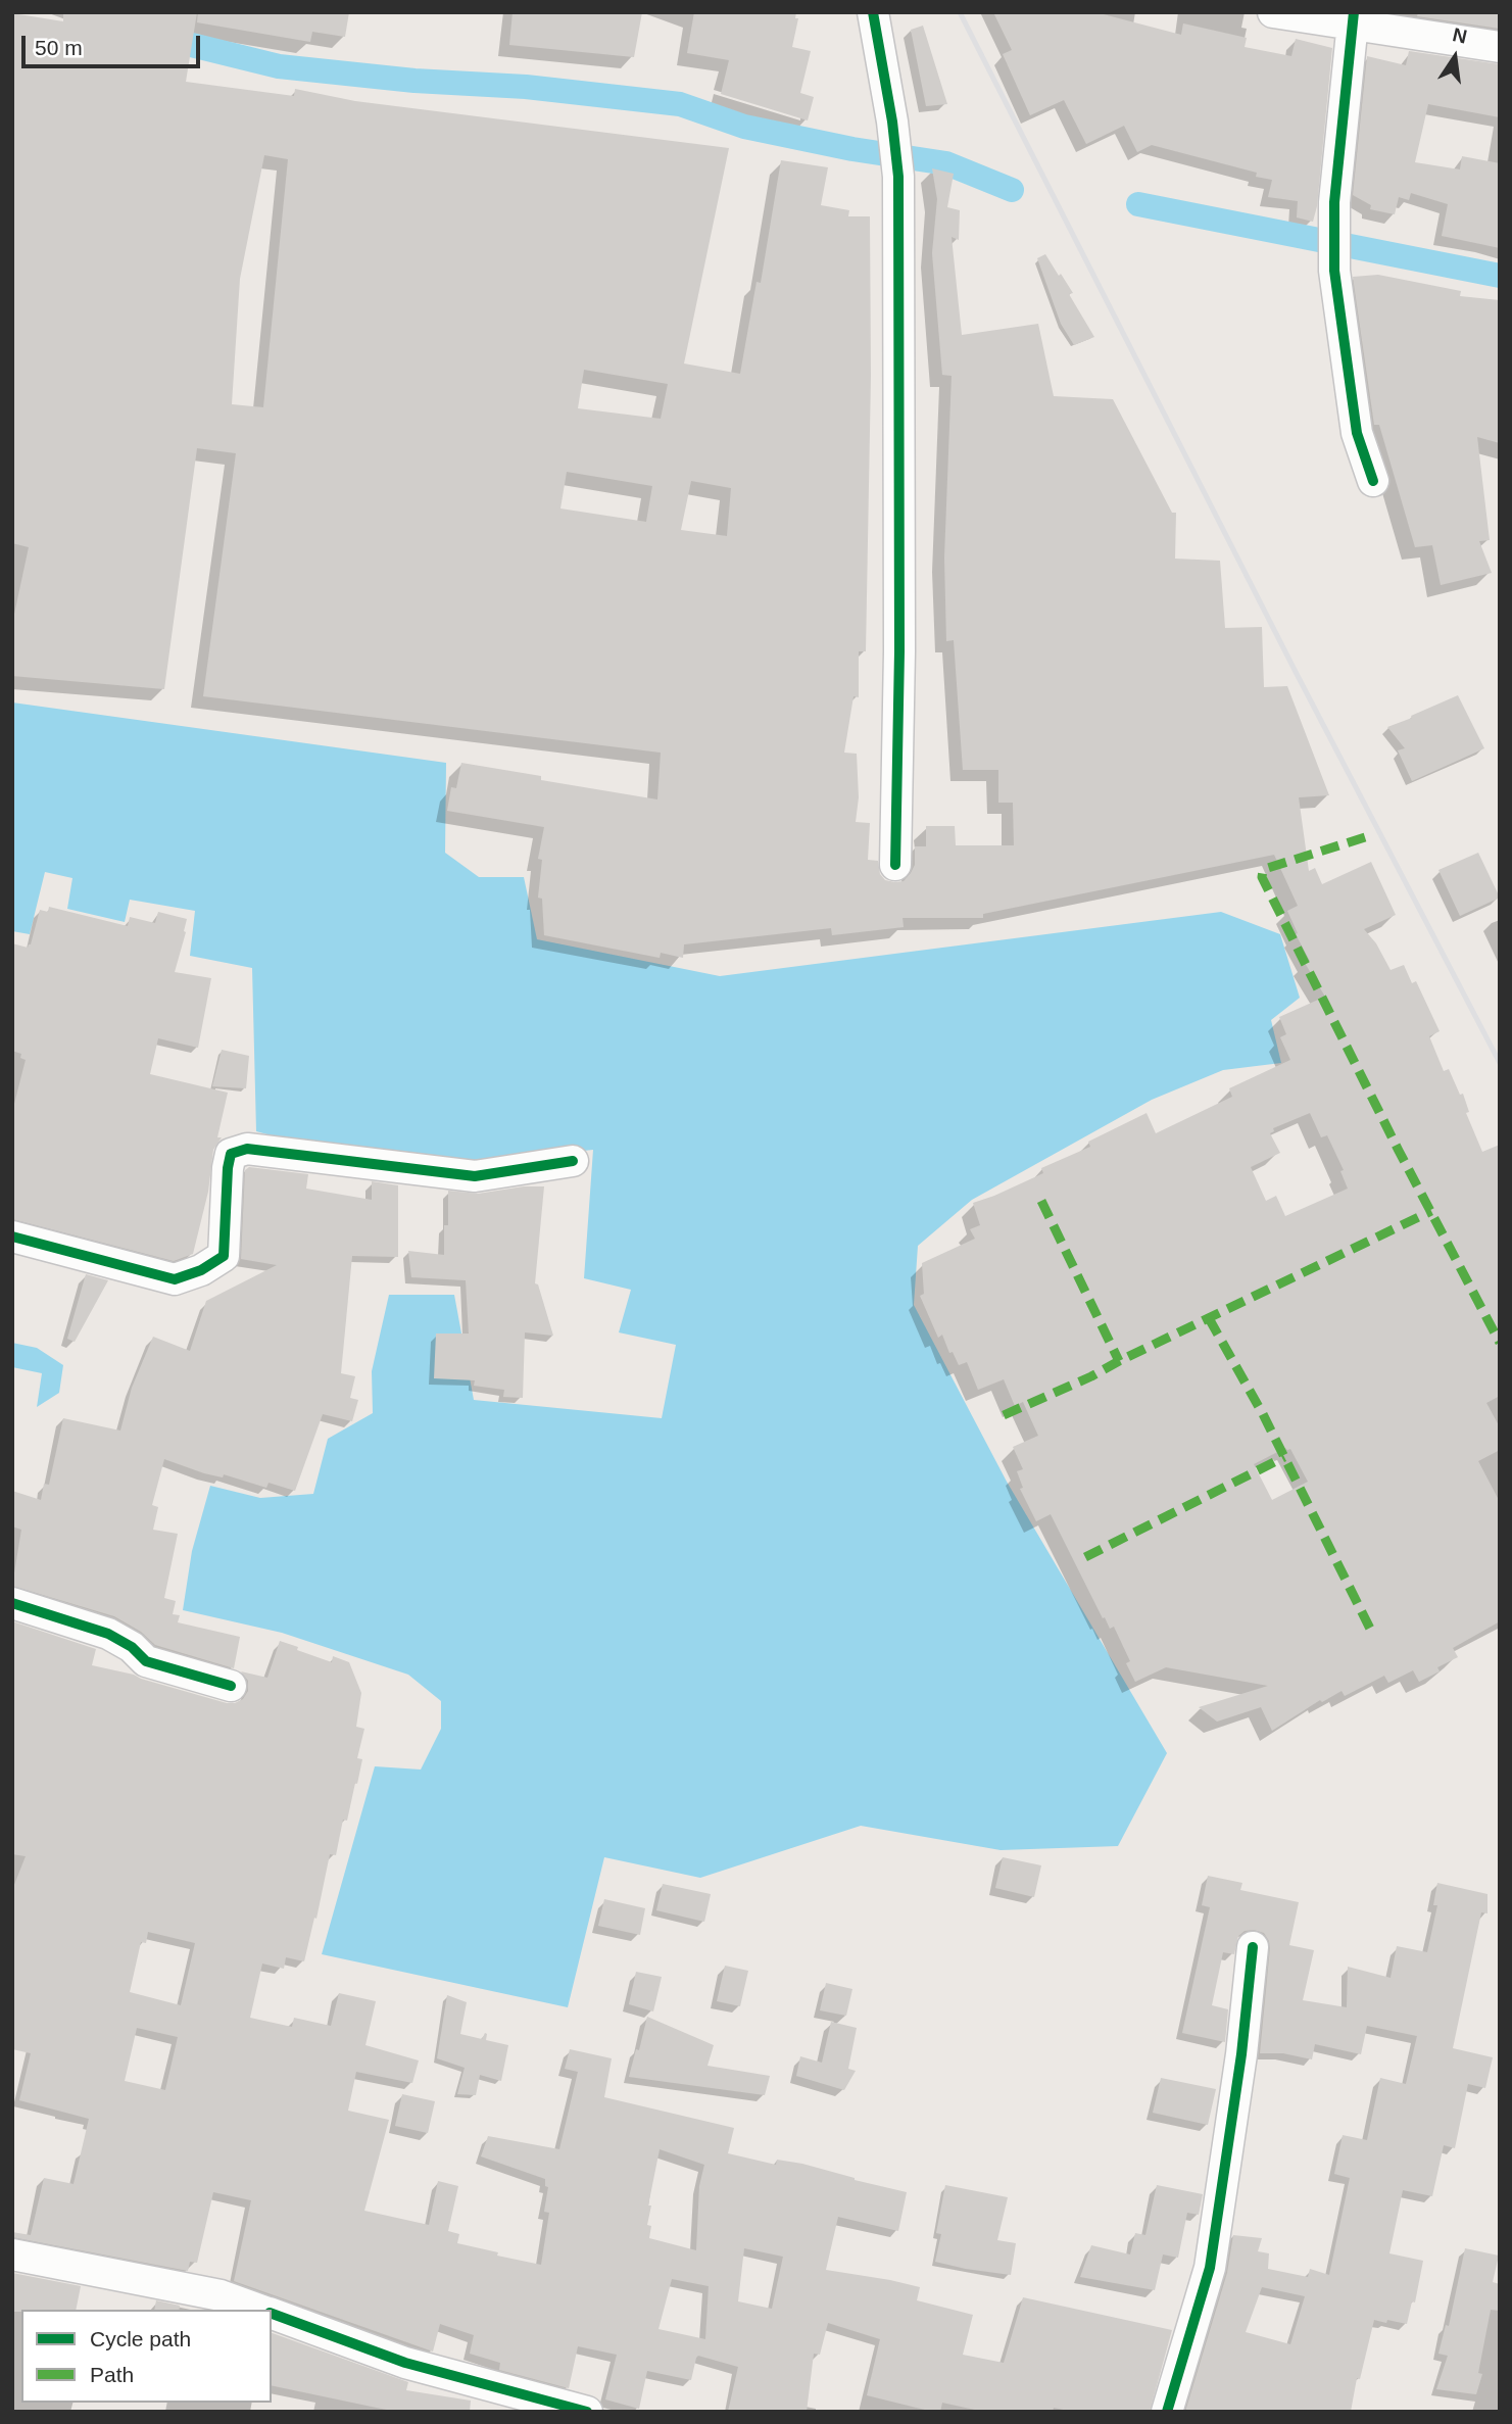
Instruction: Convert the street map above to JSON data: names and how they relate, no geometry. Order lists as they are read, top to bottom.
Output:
{
  "legend": ["Cycle path", "Path"],
  "scale_bar": "50 m",
  "north": "top"
}
